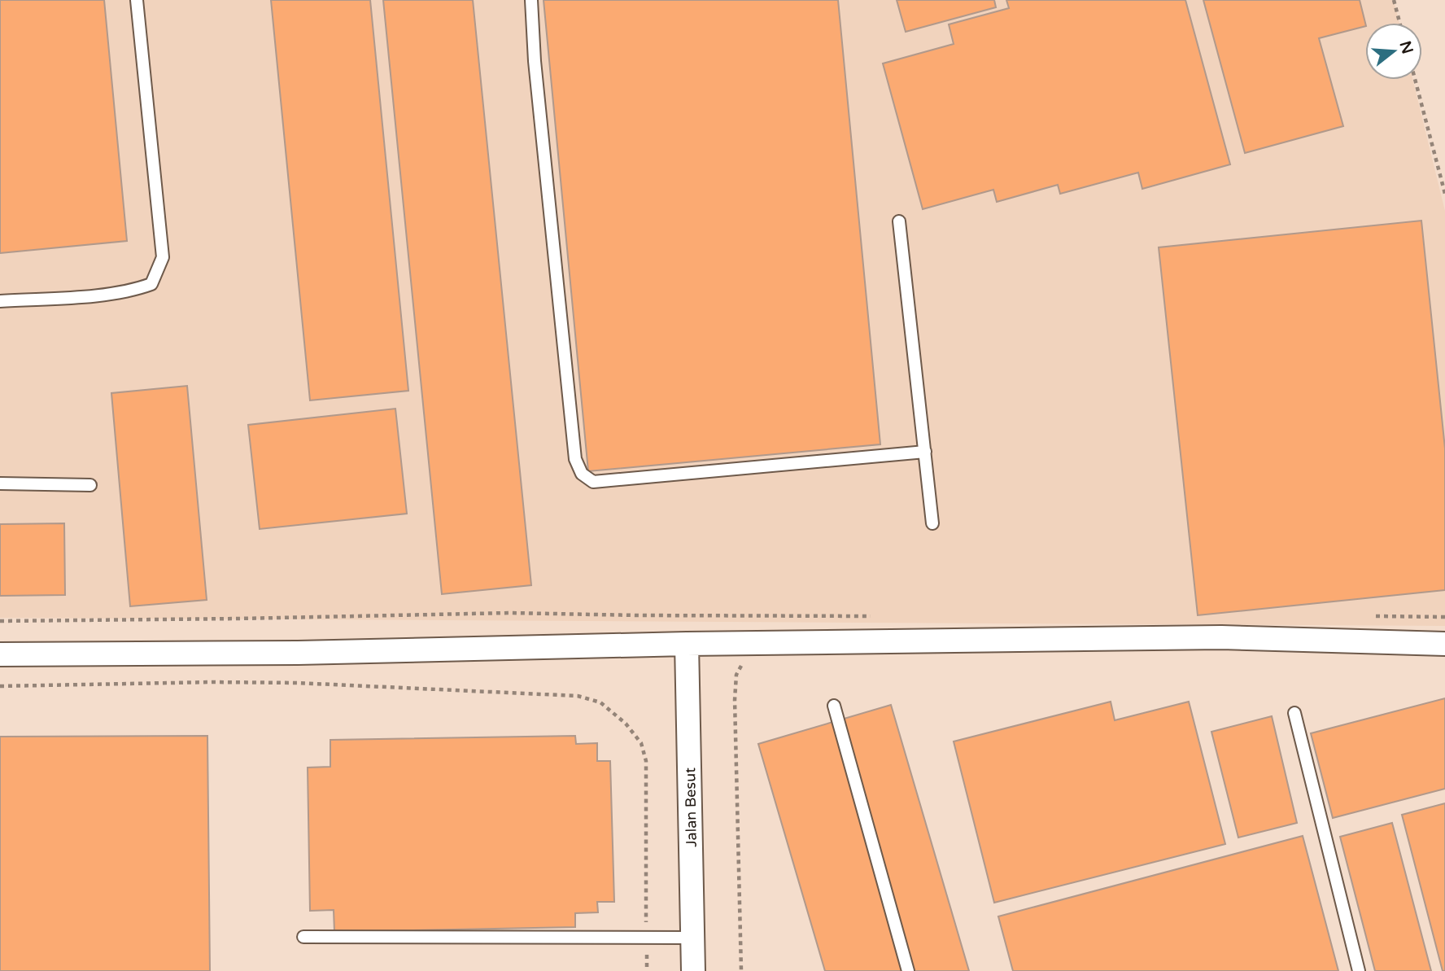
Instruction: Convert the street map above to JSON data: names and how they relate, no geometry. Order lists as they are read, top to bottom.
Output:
{
  "streets": {
    "street": ["Jalan Besut"]
  },
  "north": "right"
}
